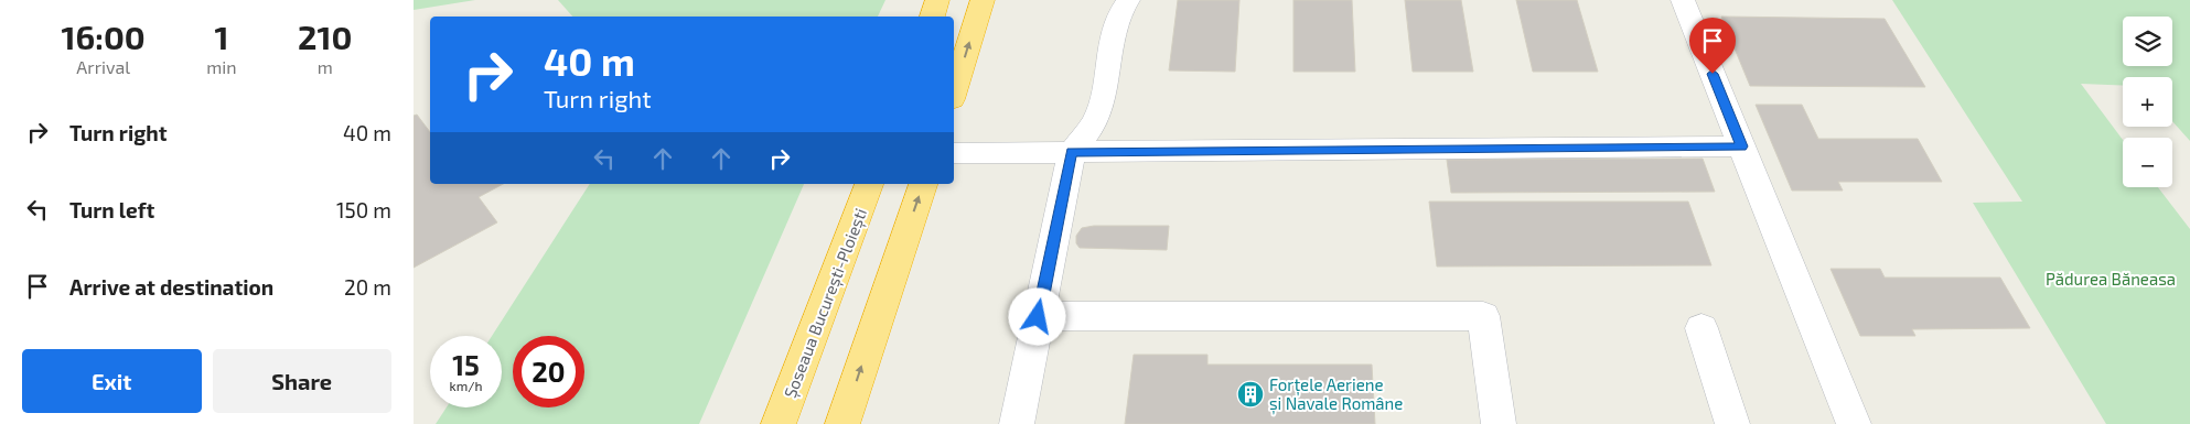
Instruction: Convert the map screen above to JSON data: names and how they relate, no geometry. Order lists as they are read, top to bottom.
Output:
{
  "streets": {
    "highway": ["Șoseaua București-Ploiești"]
  },
  "parks": ["Pădurea Băneasa"],
  "places": {
    "building": ["Forțele Aeriene și Navale Române"]
  },
  "page": {
    "eta": [
      "16:00",
      "Arrival",
      "1",
      "min",
      "210",
      "m"
    ],
    "map_buttons": ["+", "−"],
    "turn": ["40 m", "Turn right"],
    "list": [
      {
        "name": "Turn right",
        "value": "40 m"
      },
      {
        "name": "Turn left",
        "value": "150 m"
      },
      {
        "name": "Arrive at destination",
        "value": "20 m"
      }
    ],
    "speed": "15 km/h",
    "limit": "20",
    "buttons": ["Exit", "Share"]
  }
}
